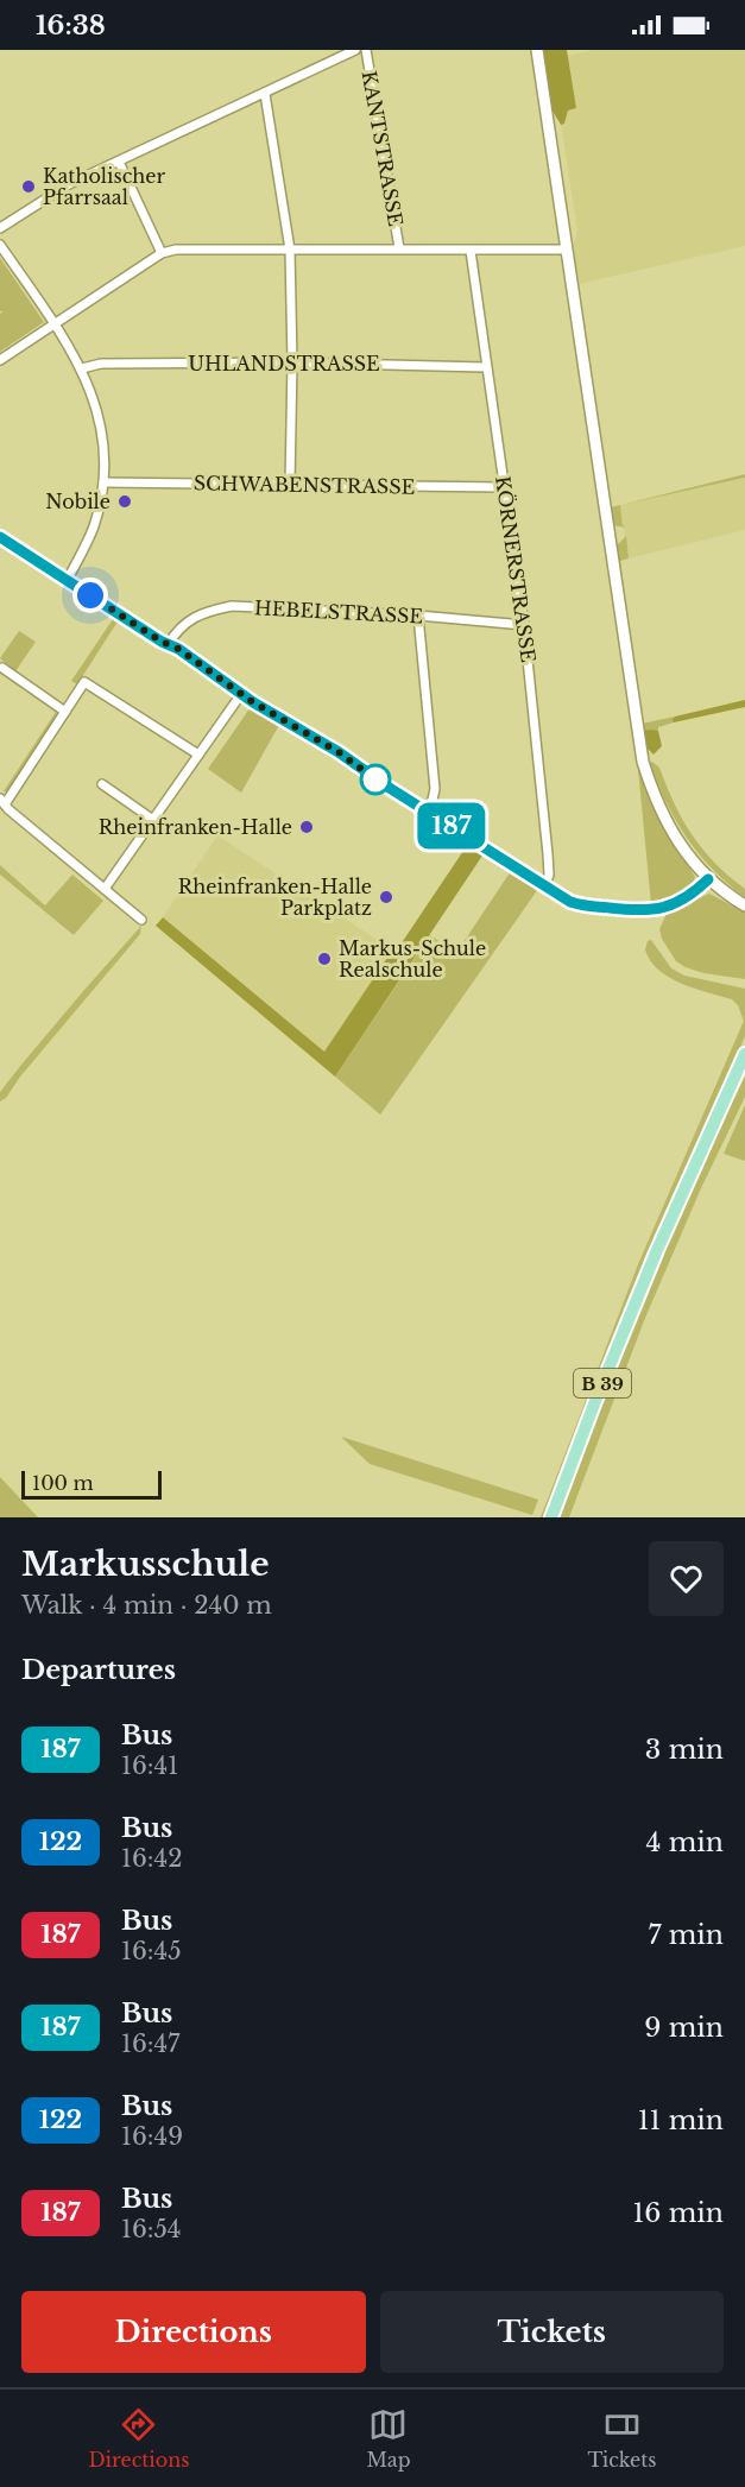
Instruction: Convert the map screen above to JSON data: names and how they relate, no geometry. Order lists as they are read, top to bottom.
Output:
{
  "streets": {
    "main road": ["B 39"],
    "street": [
      "KANTSTRASSE",
      "UHLANDSTRASSE",
      "SCHWABENSTRASSE",
      "KÖRNERSTRASSE",
      "HEBELSTRASSE"
    ]
  },
  "crossings": [
    ["UHLANDSTRASSE", "KÖRNERSTRASSE"],
    ["SCHWABENSTRASSE", "KÖRNERSTRASSE"],
    ["KÖRNERSTRASSE", "HEBELSTRASSE"]
  ],
  "places": [
    "Katholischer Pfarrsaal",
    "Nobile",
    "Rheinfranken-Halle",
    "Rheinfranken-Halle Parkplatz",
    "Markus-Schule Realschule"
  ],
  "lines": ["bus line 187"],
  "scale_bar": "100 m",
  "page": {
    "status": "16:38",
    "on_map": "187",
    "scale": "100 m",
    "heading": [
      ["Markusschule", "Walk · 4 min · 240 m"],
      "Departures"
    ],
    "list": [
      {
        "mark": "187",
        "name": "Bus",
        "note": "16:41",
        "value": "3 min"
      },
      {
        "mark": "122",
        "name": "Bus",
        "note": "16:42",
        "value": "4 min"
      },
      {
        "mark": "187",
        "name": "Bus",
        "note": "16:45",
        "value": "7 min"
      },
      {
        "mark": "187",
        "name": "Bus",
        "note": "16:47",
        "value": "9 min"
      },
      {
        "mark": "122",
        "name": "Bus",
        "note": "16:49",
        "value": "11 min"
      },
      {
        "mark": "187",
        "name": "Bus",
        "note": "16:54",
        "value": "16 min"
      }
    ],
    "buttons": ["Directions", "Tickets"],
    "tabs": ["Directions", "Map", "Tickets"]
  }
}
